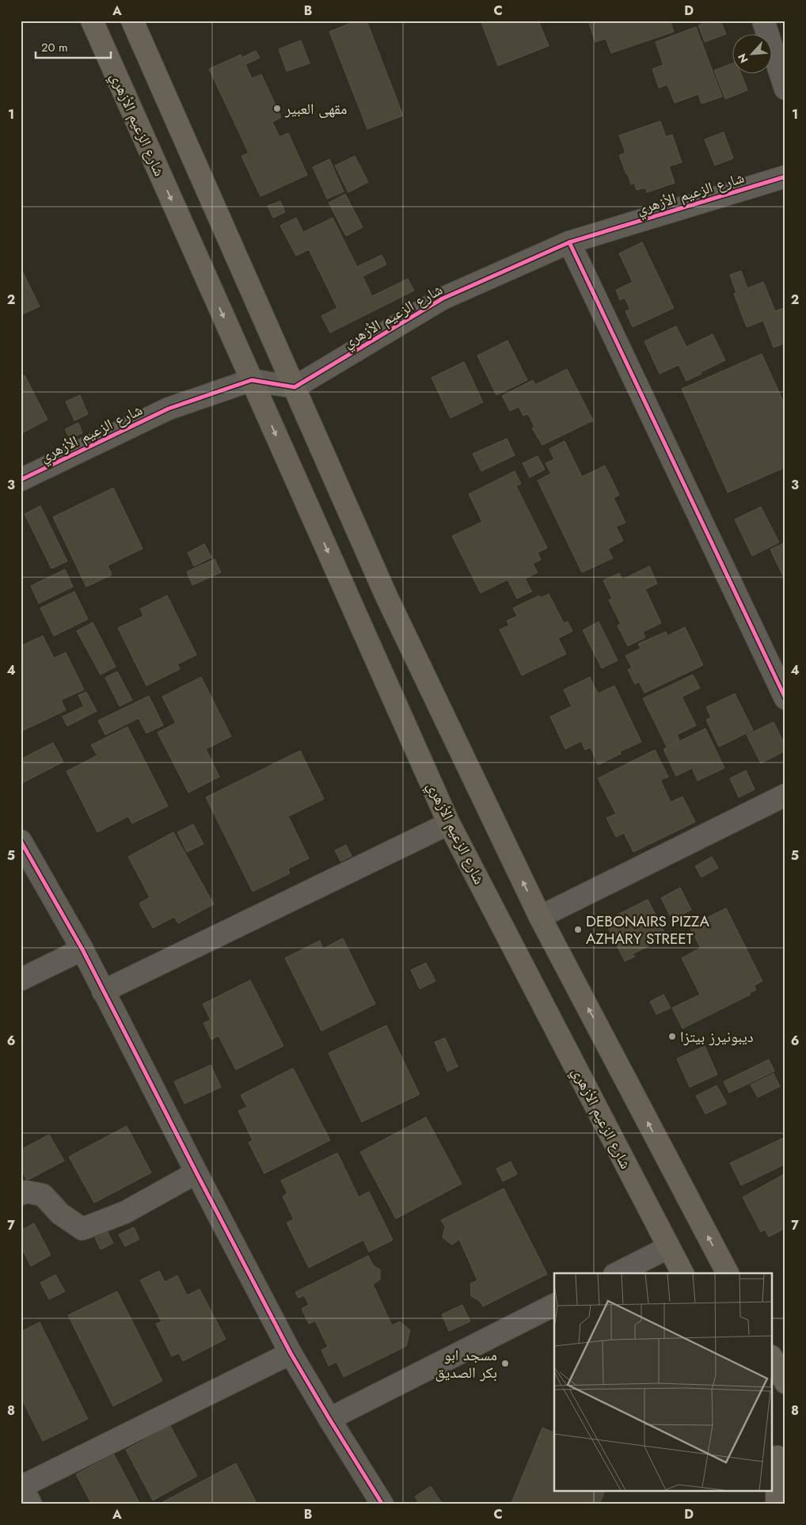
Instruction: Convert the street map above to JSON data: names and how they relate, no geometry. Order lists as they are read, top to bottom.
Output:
{
  "streets": {
    "main road": ["شارع الزعيم الأزهري"]
  },
  "places": [
    "مقهى العبير",
    "DEBONAIRS PIZZA AZHARY STREET",
    "ديبونيرز بيتزا",
    "مسجد ابو بكر الصديق"
  ],
  "scale_bar": "20 m",
  "north": "bottom left",
  "grid": {
    "columns": [
      "A",
      "B",
      "C",
      "D"
    ],
    "rows": [
      "1",
      "2",
      "3",
      "4",
      "5",
      "6",
      "7",
      "8"
    ]
  }
}
